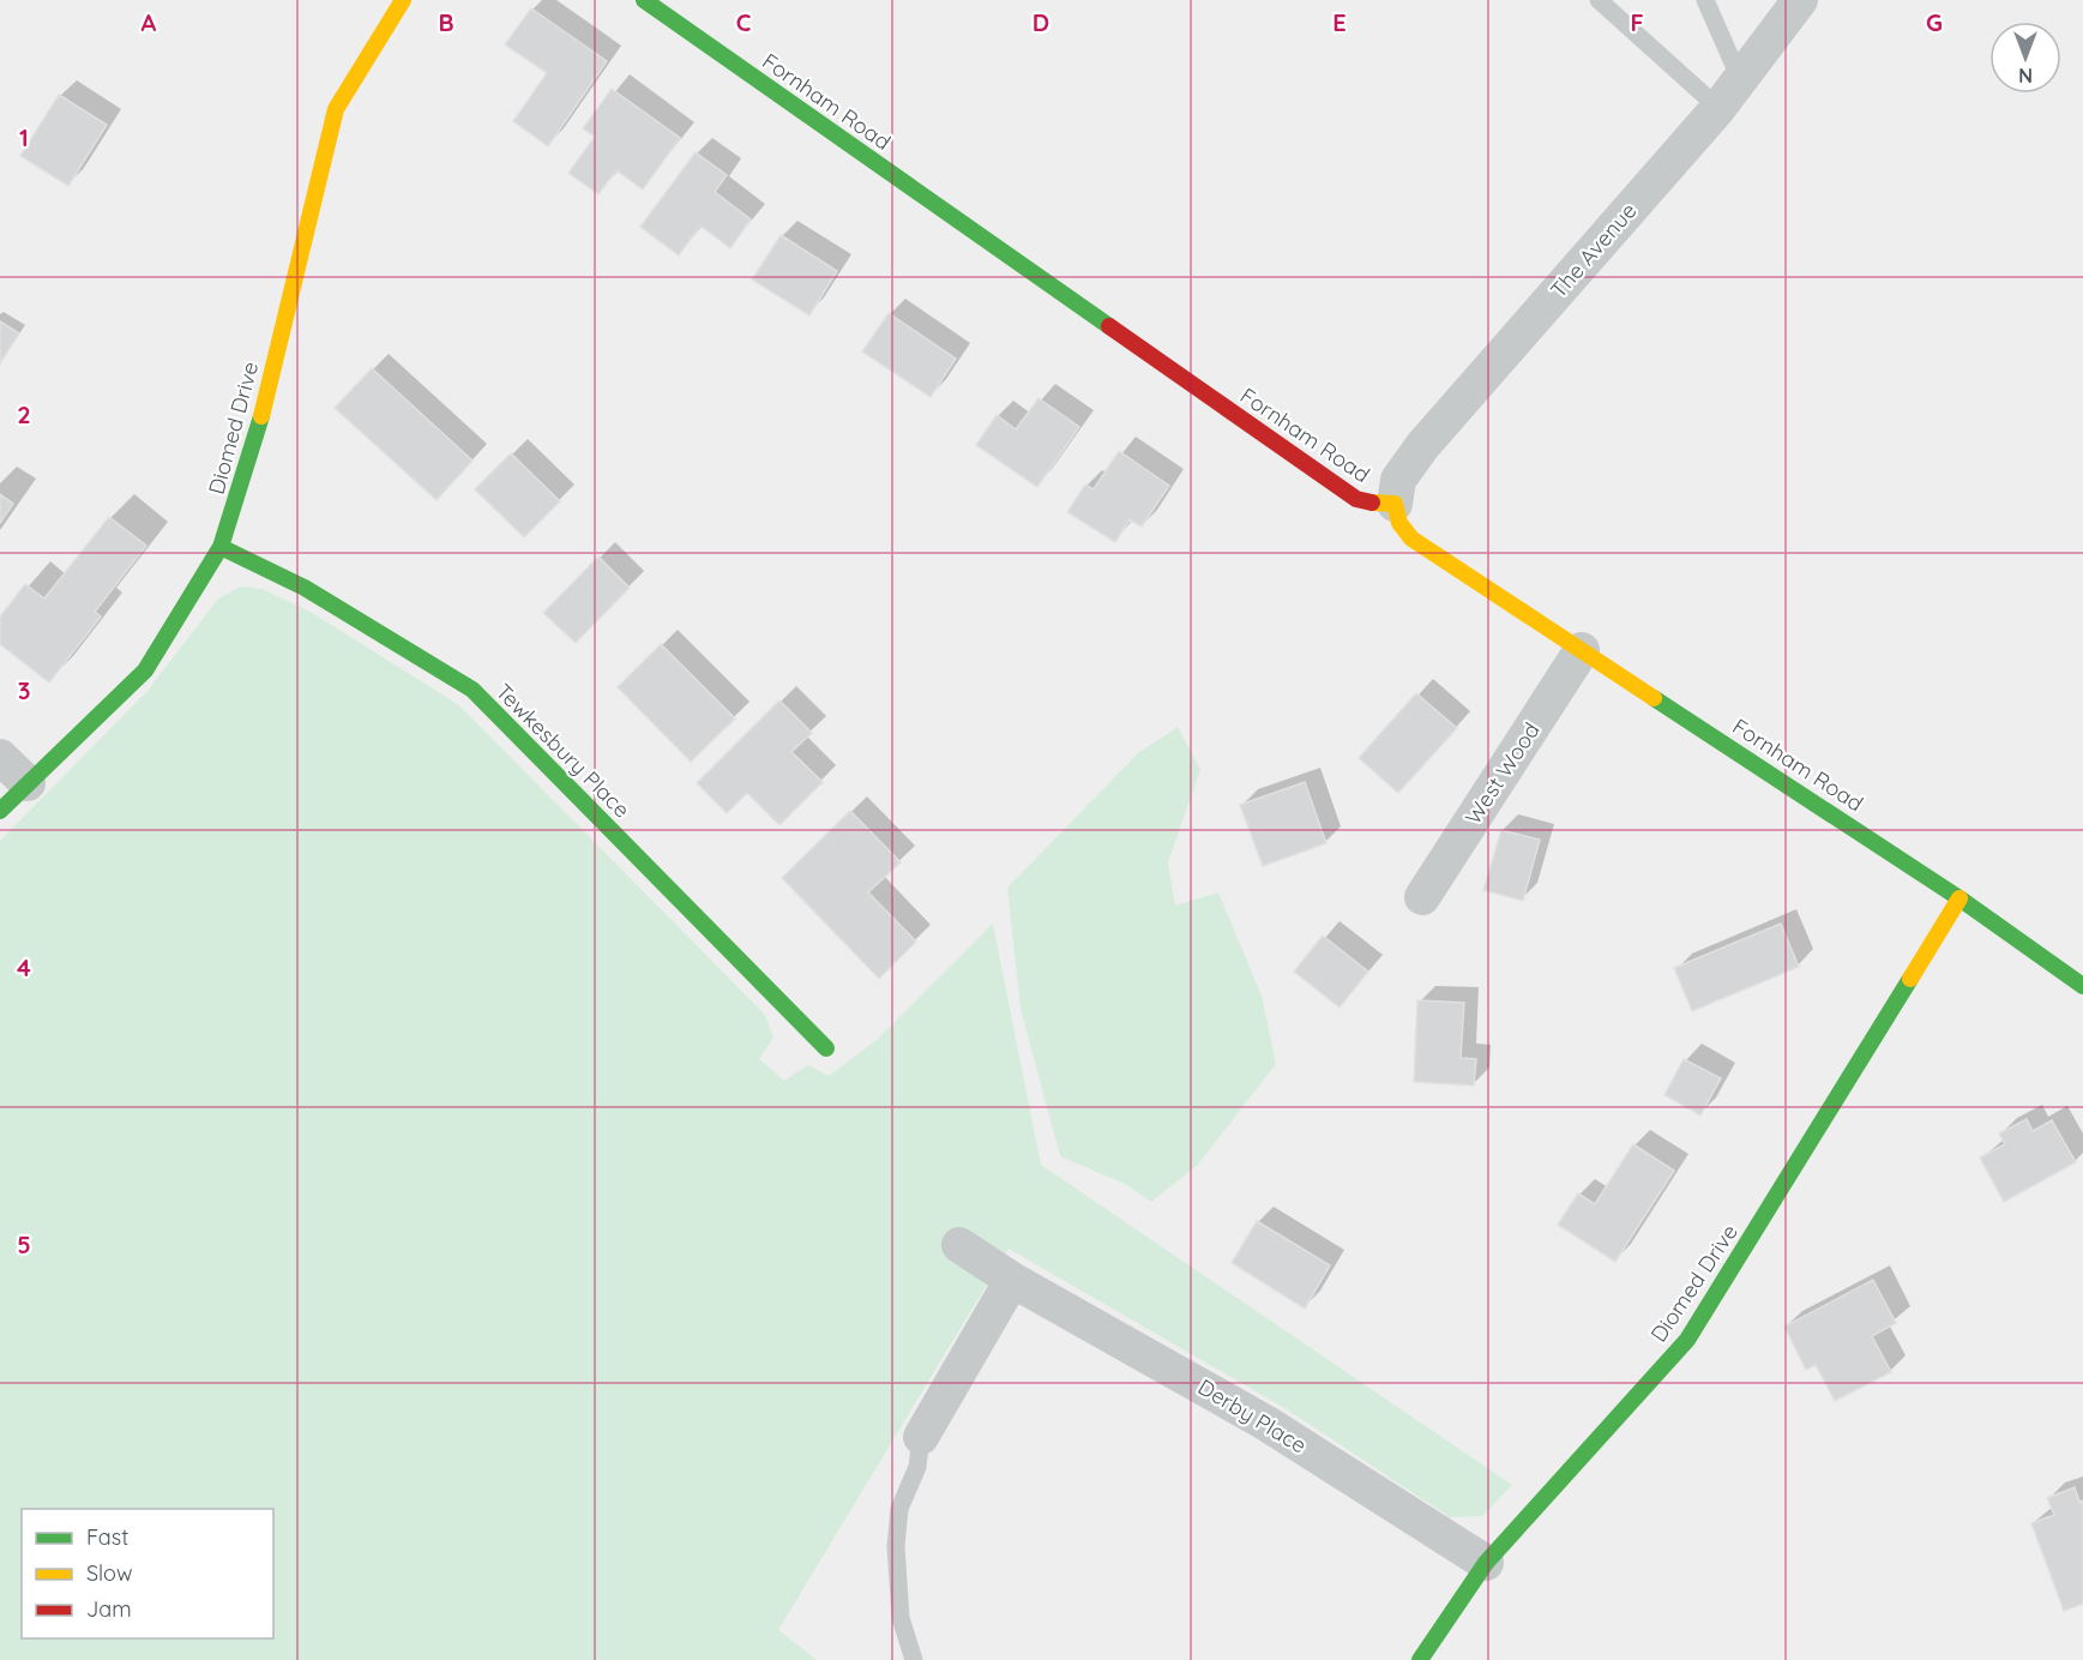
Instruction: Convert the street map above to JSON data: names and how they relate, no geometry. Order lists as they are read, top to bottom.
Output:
{
  "streets": {
    "street": [
      "Fornham Road",
      "The Avenue",
      "Diomed Drive",
      "Tewkesbury Place",
      "West Wood",
      "Derby Place"
    ]
  },
  "crossings": [
    ["Fornham Road", "The Avenue"],
    ["Fornham Road", "Diomed Drive"],
    ["Fornham Road", "West Wood"],
    ["Diomed Drive", "Tewkesbury Place"],
    ["Diomed Drive", "Derby Place"]
  ],
  "legend": ["Fast", "Slow", "Jam"],
  "north": "bottom",
  "grid": {
    "columns": [
      "A",
      "B",
      "C",
      "D",
      "E",
      "F",
      "G"
    ],
    "rows": [
      "1",
      "2",
      "3",
      "4",
      "5"
    ]
  }
}
